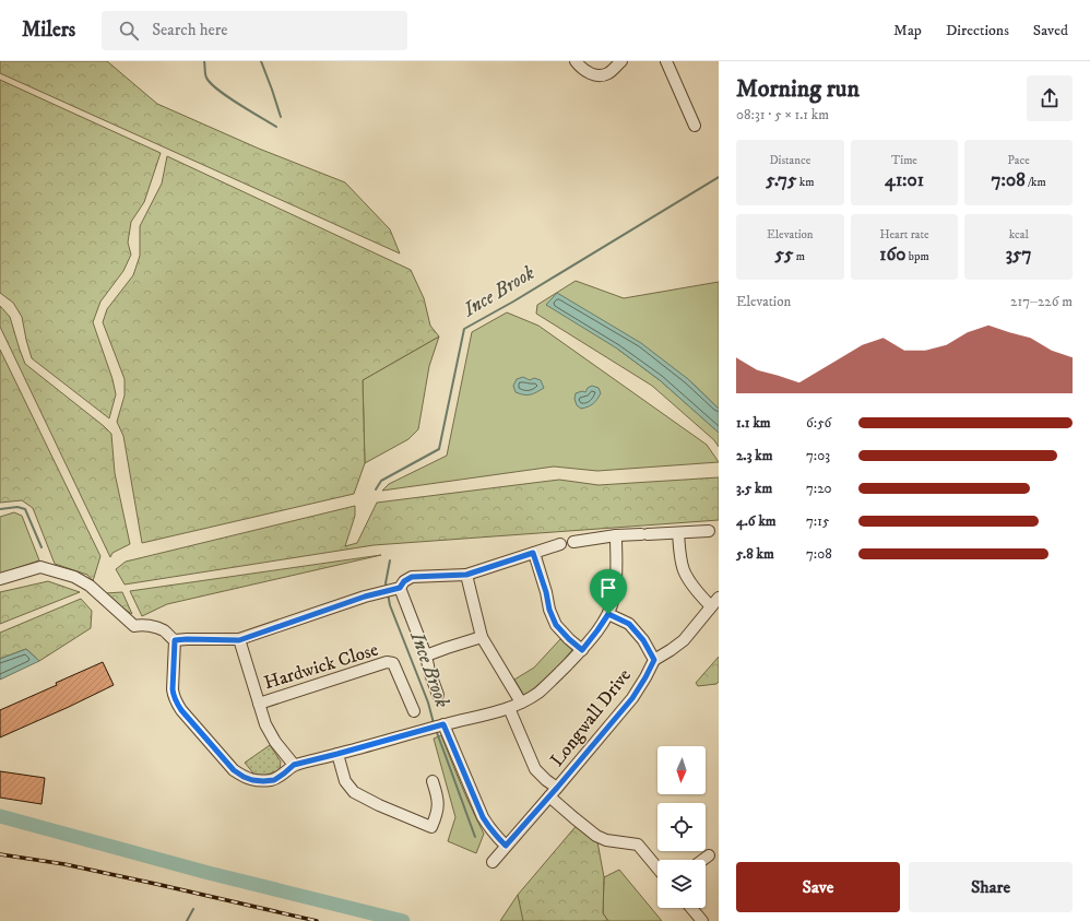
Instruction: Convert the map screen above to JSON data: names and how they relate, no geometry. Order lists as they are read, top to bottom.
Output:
{
  "streets": {
    "street": ["Hardwick Close", "Longwall Drive"]
  },
  "water": ["Ince Brook"],
  "north": "bottom",
  "page": {
    "header": "Milers",
    "search": "Search here",
    "nav": ["Map", "Directions", "Saved"],
    "heading": ["Morning run", "08:31 · 5 × 1.1 km"],
    "stats": [
      ["Distance", "5.75 km"],
      ["Time", "41:01"],
      ["Pace", "7:08 /km"],
      ["Elevation", "55 m"],
      ["Heart rate", "160 bpm"],
      ["kcal", "357"]
    ],
    "chart": ["Elevation", "217–226 m"],
    "list": [
      {
        "name": "1.1 km",
        "note": "6:56"
      },
      {
        "name": "2.3 km",
        "note": "7:03"
      },
      {
        "name": "3.5 km",
        "note": "7:20"
      },
      {
        "name": "4.6 km",
        "note": "7:15"
      },
      {
        "name": "5.8 km",
        "note": "7:08"
      }
    ],
    "buttons": ["Save", "Share"]
  }
}
